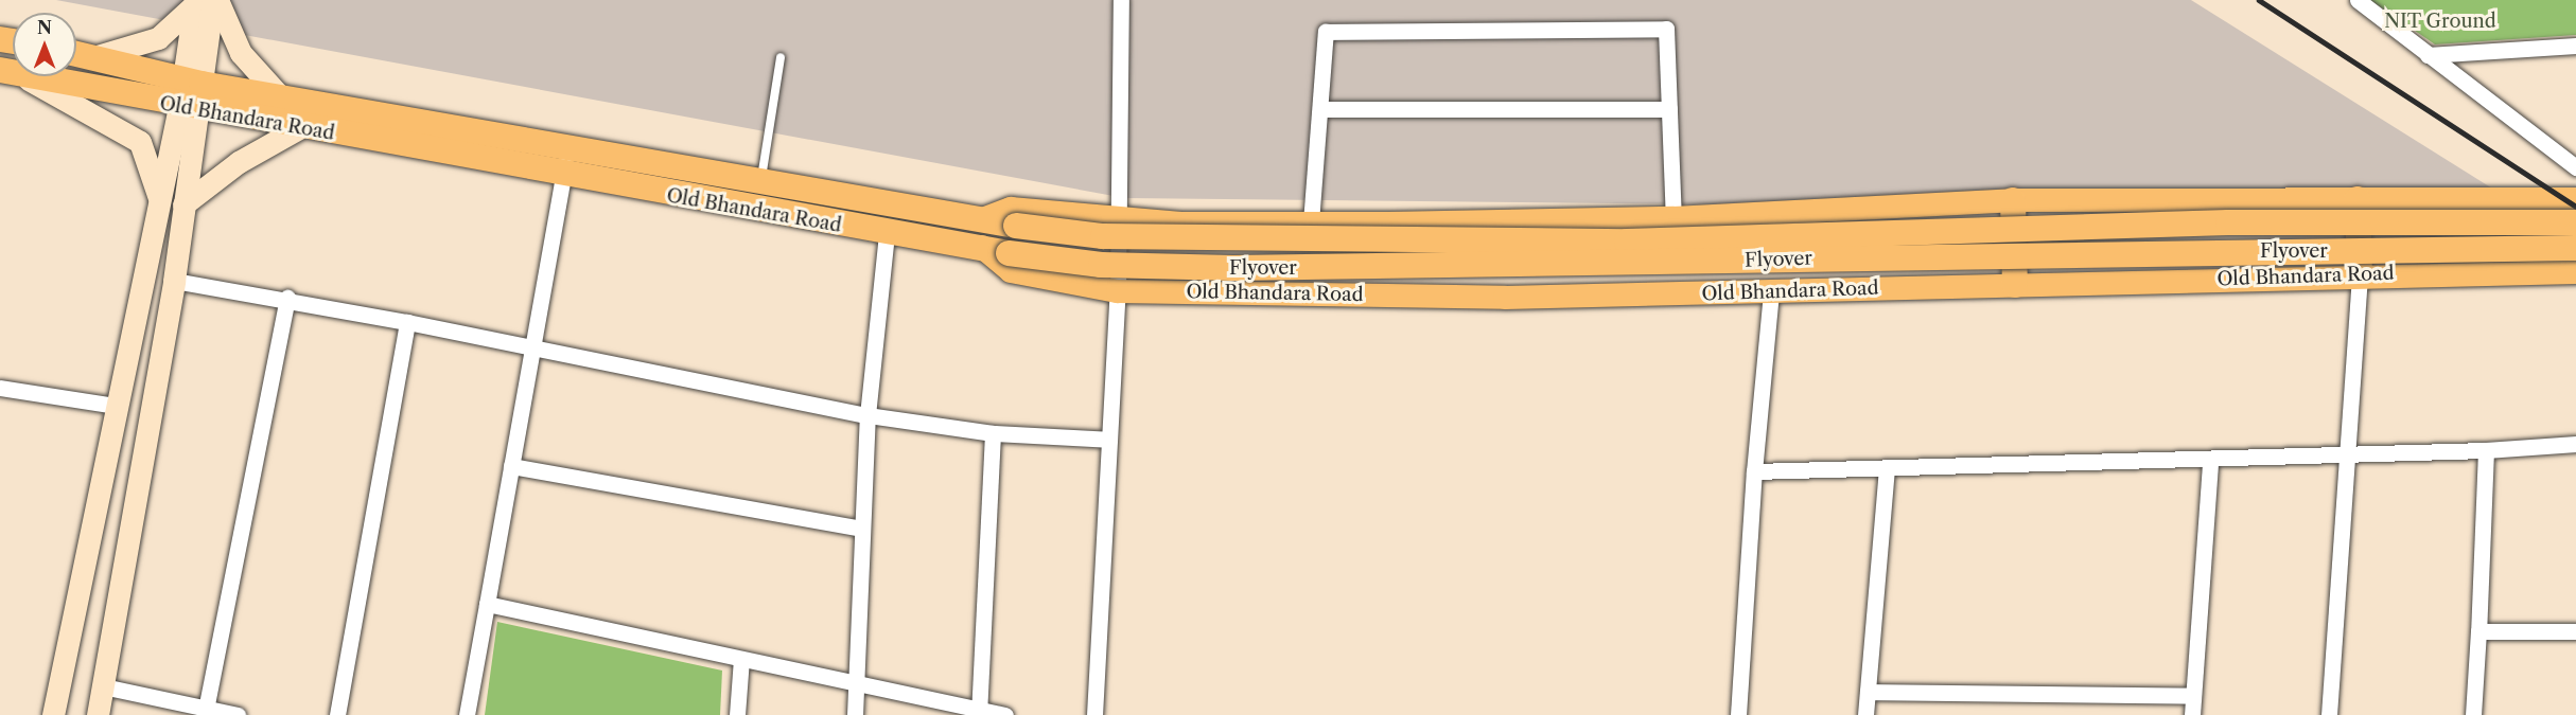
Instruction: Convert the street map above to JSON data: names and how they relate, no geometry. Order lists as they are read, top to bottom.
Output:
{
  "streets": {
    "highway": ["Old Bhandara Road", "Flyover"]
  },
  "crossings": [
    ["Old Bhandara Road", "Flyover"]
  ],
  "parks": ["NIT Ground"],
  "north": "top"
}
